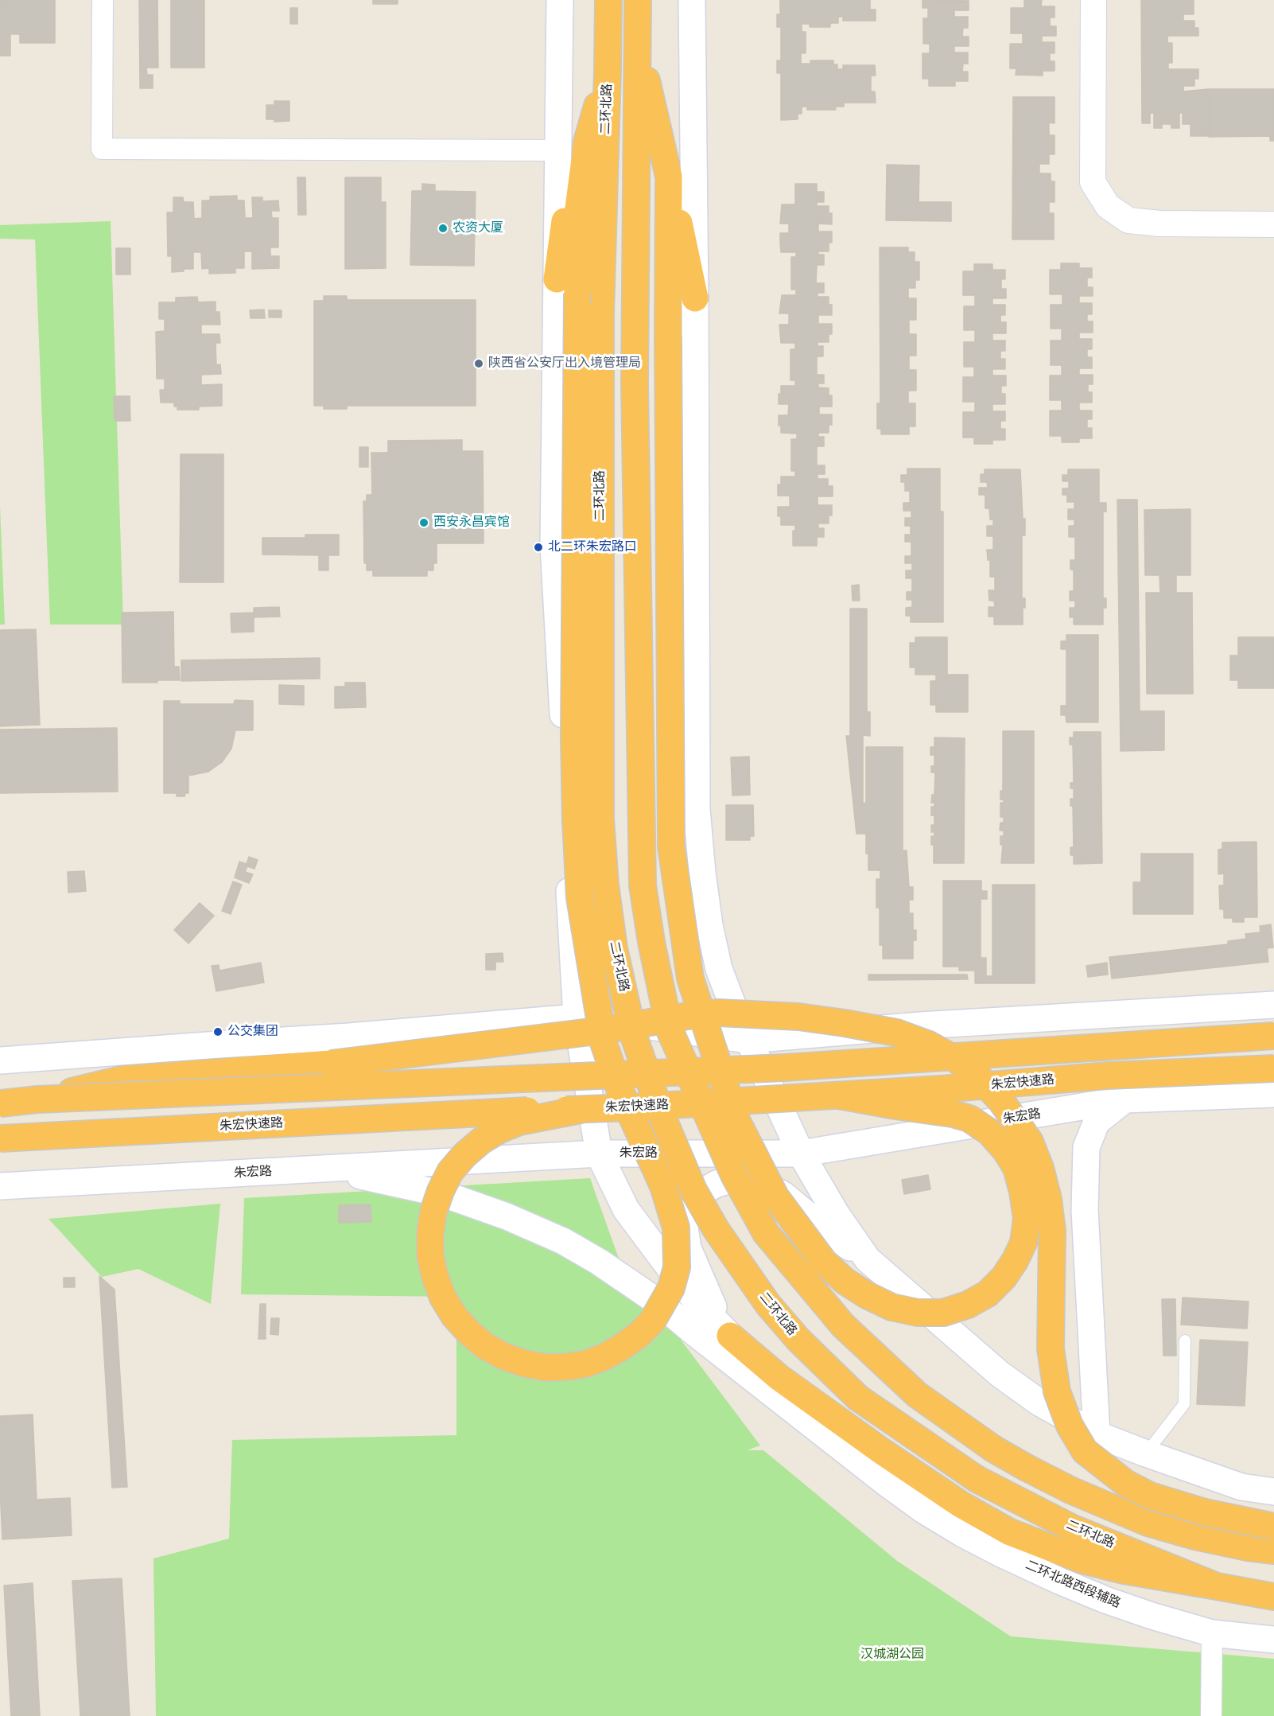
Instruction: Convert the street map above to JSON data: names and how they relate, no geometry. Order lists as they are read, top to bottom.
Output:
{
  "streets": {
    "highway": ["二环北路", "朱宏快速路"],
    "main road": ["朱宏路", "二环北路西段辅路"]
  },
  "crossings": [
    ["朱宏路", "二环北路西段辅路"]
  ],
  "parks": ["汉城湖公园"],
  "places": [
    "农资大厦",
    "陕西省公安厅出入境管理局",
    "西安永昌宾馆",
    "北二环朱宏路口",
    "公交集团"
  ]
}
